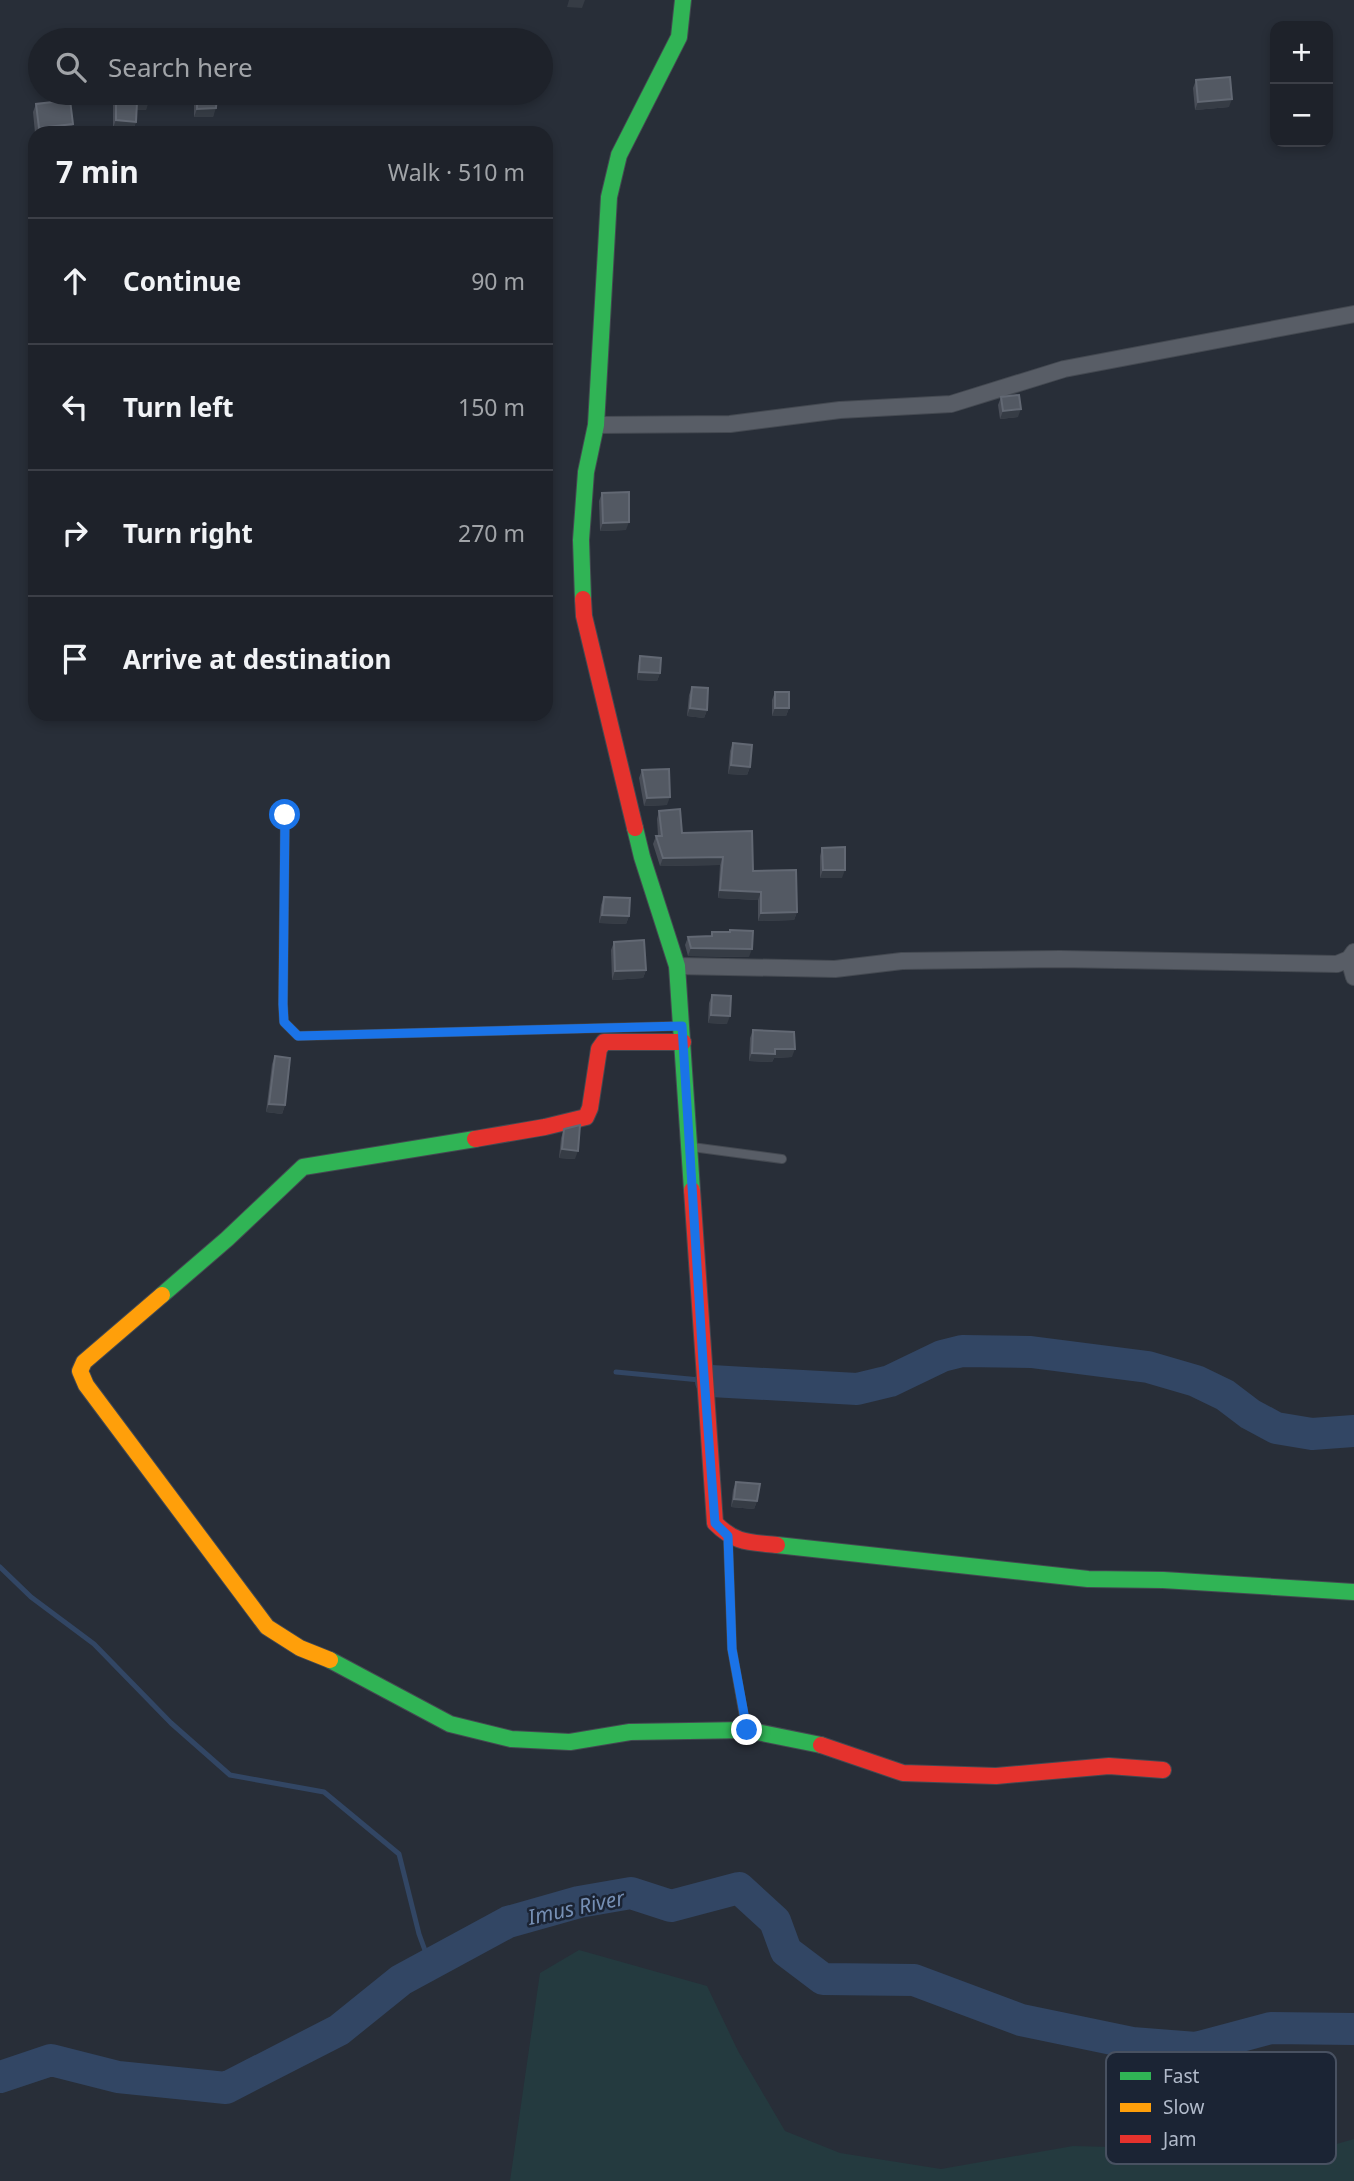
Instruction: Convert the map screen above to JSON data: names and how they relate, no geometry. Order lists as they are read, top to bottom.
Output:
{
  "water": ["Imus River"],
  "legend": ["Fast", "Slow", "Jam"],
  "page": {
    "map_buttons": ["+", "−"],
    "search": "Search here",
    "heading": ["7 min", "Walk · 510 m"],
    "list": [
      ["Continue", "90 m"],
      ["Turn left", "150 m"],
      ["Turn right", "270 m"],
      "Arrive at destination"
    ]
  }
}
